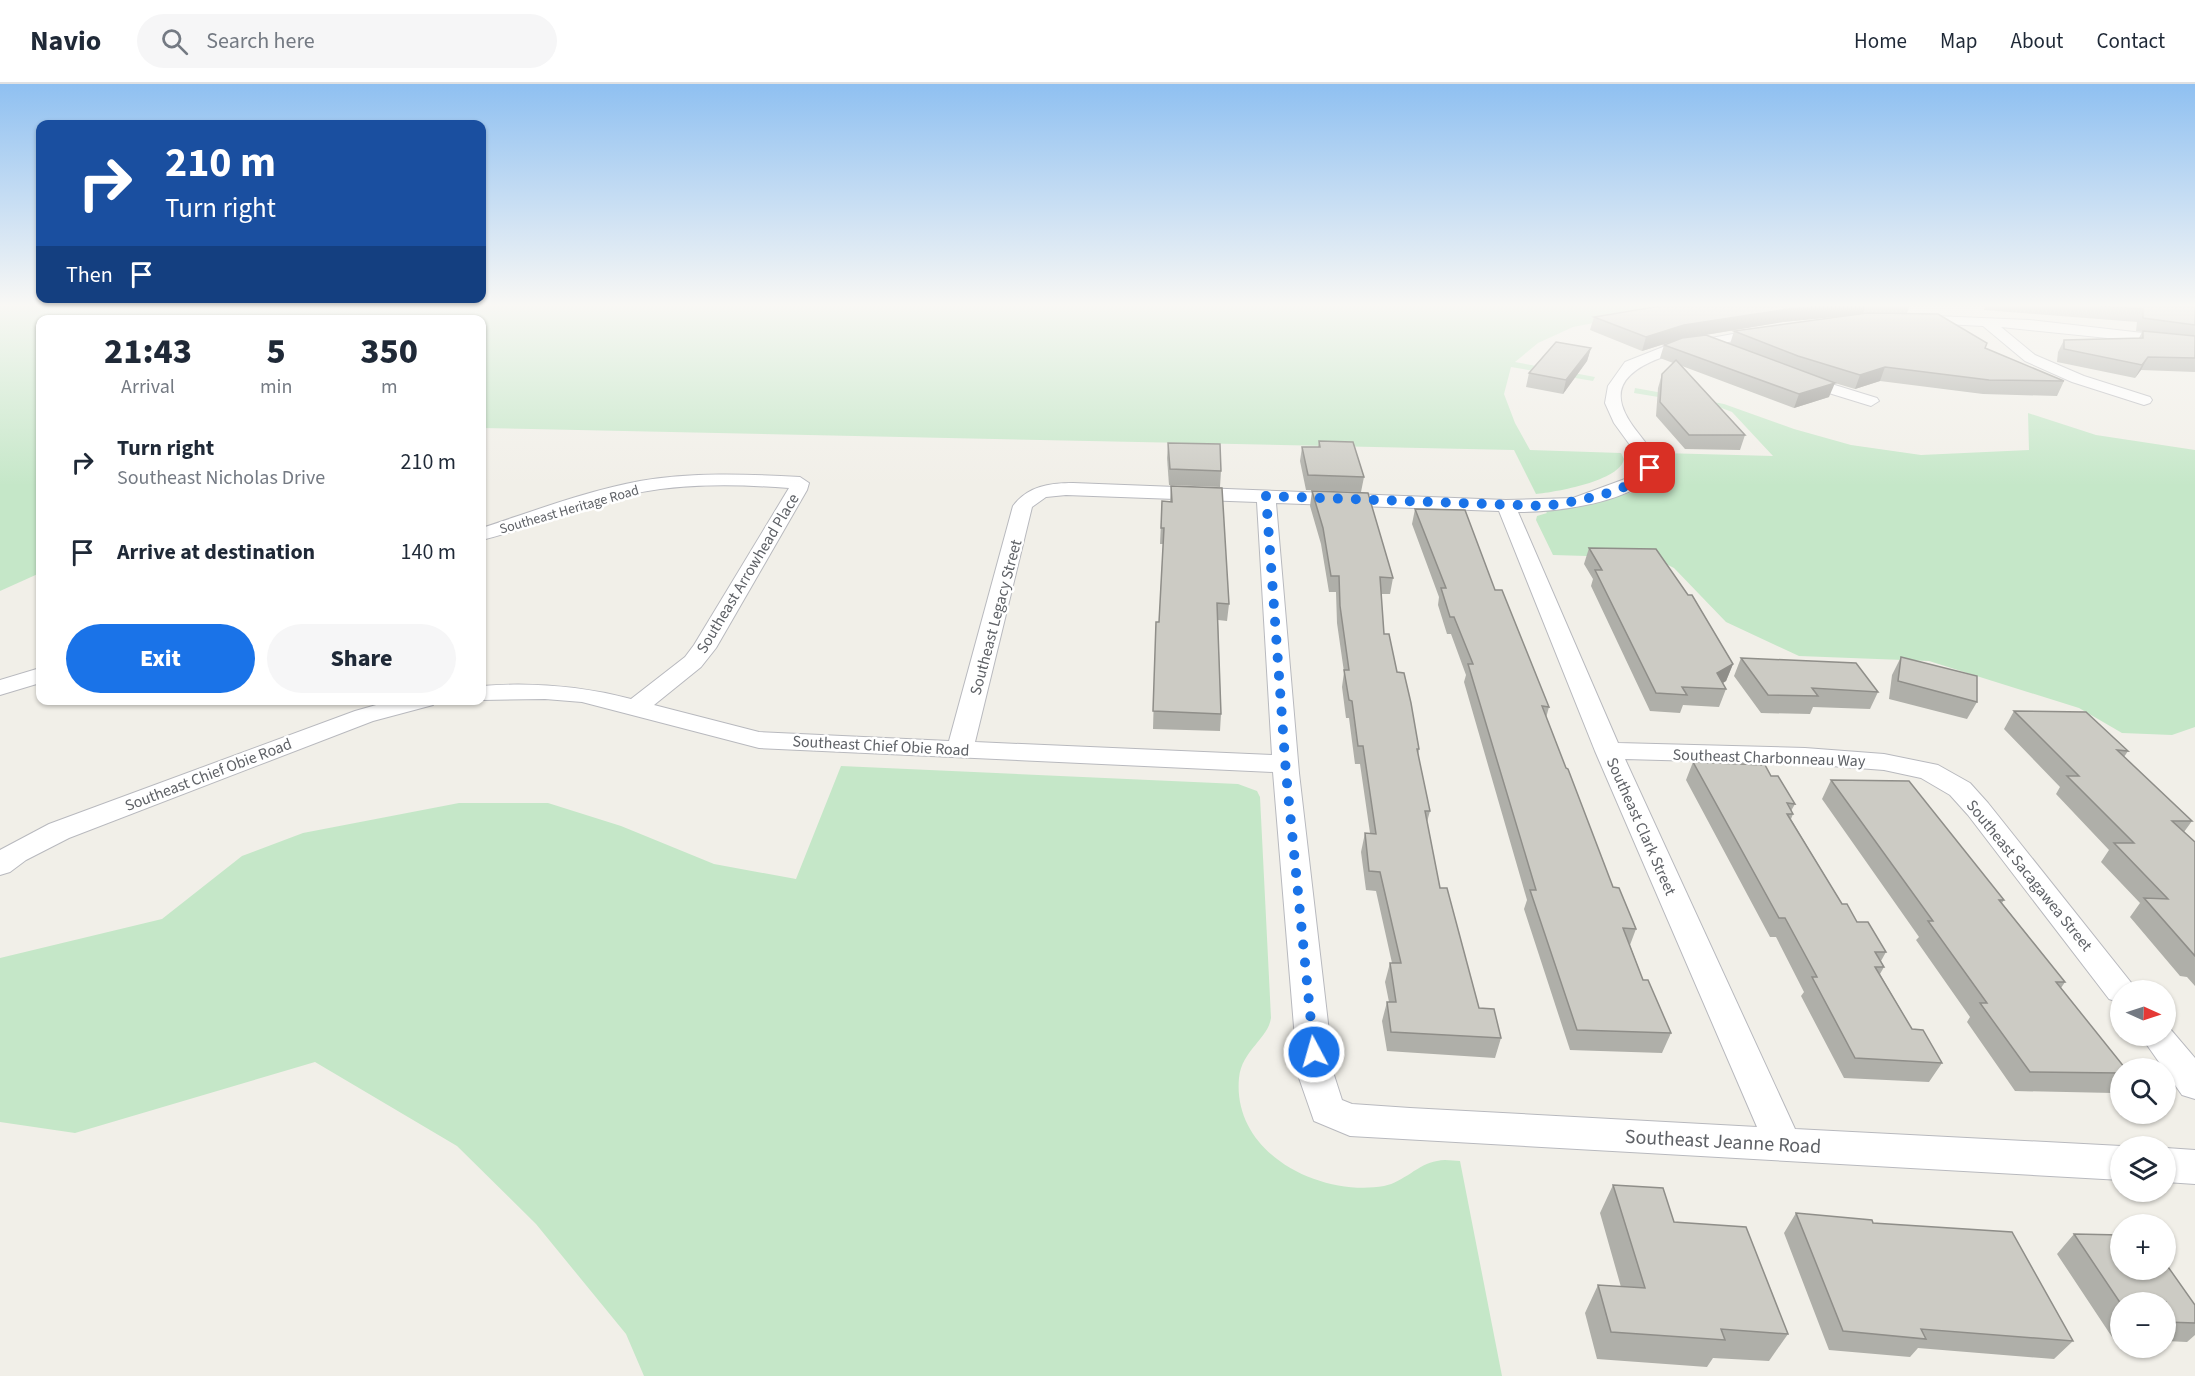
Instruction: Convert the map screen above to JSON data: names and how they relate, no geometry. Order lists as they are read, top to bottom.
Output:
{
  "streets": {
    "street": [
      "Southeast Heritage Road",
      "Southeast Arrowhead Place",
      "Southeast Legacy Street",
      "Southeast Chief Obie Road",
      "Southeast Charbonneau Way",
      "Southeast Clark Street",
      "Southeast Sacagawea Street",
      "Southeast Jeanne Road"
    ]
  },
  "crossings": [
    ["Southeast Heritage Road", "Southeast Arrowhead Place"],
    ["Southeast Arrowhead Place", "Southeast Chief Obie Road"],
    ["Southeast Legacy Street", "Southeast Chief Obie Road"],
    ["Southeast Chief Obie Road", "Southeast Jeanne Road"],
    ["Southeast Charbonneau Way", "Southeast Clark Street"],
    ["Southeast Charbonneau Way", "Southeast Sacagawea Street"],
    ["Southeast Clark Street", "Southeast Jeanne Road"]
  ],
  "north": "right",
  "page": {
    "header": "Navio",
    "search": "Search here",
    "nav": [
      "Home",
      "Map",
      "About",
      "Contact"
    ],
    "turn": ["210 m", "Turn right"],
    "then": "Then",
    "eta": [
      "21:43",
      "Arrival",
      "5",
      "min",
      "350",
      "m"
    ],
    "list": [
      {
        "name": "Turn right",
        "note": "Southeast Nicholas Drive",
        "value": "210 m"
      },
      {
        "name": "Arrive at destination",
        "value": "140 m"
      }
    ],
    "buttons": ["Exit", "Share"],
    "map_buttons": ["+", "−"]
  }
}
